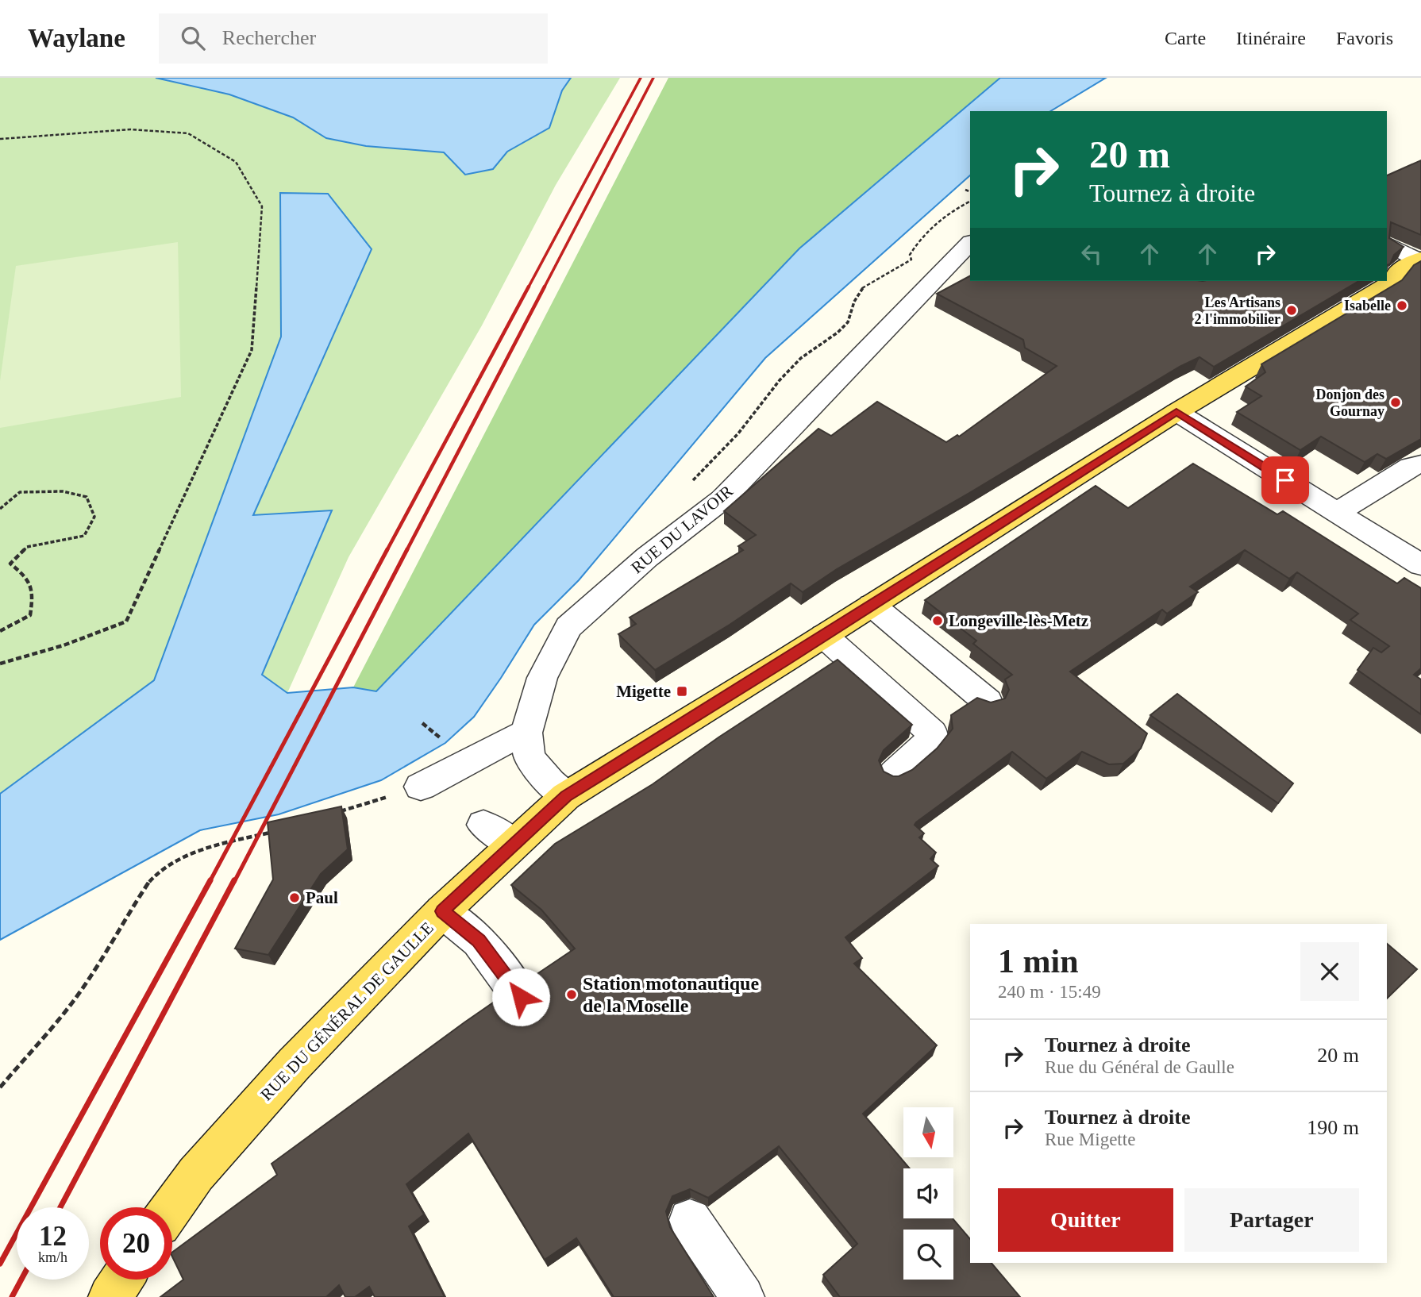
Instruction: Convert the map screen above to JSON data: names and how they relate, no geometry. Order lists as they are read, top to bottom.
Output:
{
  "streets": {
    "main road": ["RUE DU GÉNÉRAL DE GAULLE"],
    "street": ["RUE DU LAVOIR"]
  },
  "crossings": [
    ["RUE DU LAVOIR", "RUE DU GÉNÉRAL DE GAULLE"]
  ],
  "places": {
    "other": [
      "Isabelle",
      "Les Artisans 2 l'immobilier",
      "Donjon des Gournay",
      "Longeville-lès-Metz",
      "Paul",
      "Station motonautique de la Moselle"
    ],
    "transit": ["Migette"]
  },
  "north": "bottom",
  "page": {
    "header": "Waylane",
    "search": "Rechercher",
    "nav": ["Carte", "Itinéraire", "Favoris"],
    "turn": ["20 m", "Tournez à droite"],
    "heading": ["1 min", "240 m · 15:49"],
    "list": [
      {
        "name": "Tournez à droite",
        "note": "Rue du Général de Gaulle",
        "value": "20 m"
      },
      {
        "name": "Tournez à droite",
        "note": "Rue Migette",
        "value": "190 m"
      }
    ],
    "buttons": ["Quitter", "Partager"],
    "speed": "12 km/h",
    "limit": "20"
  }
}
